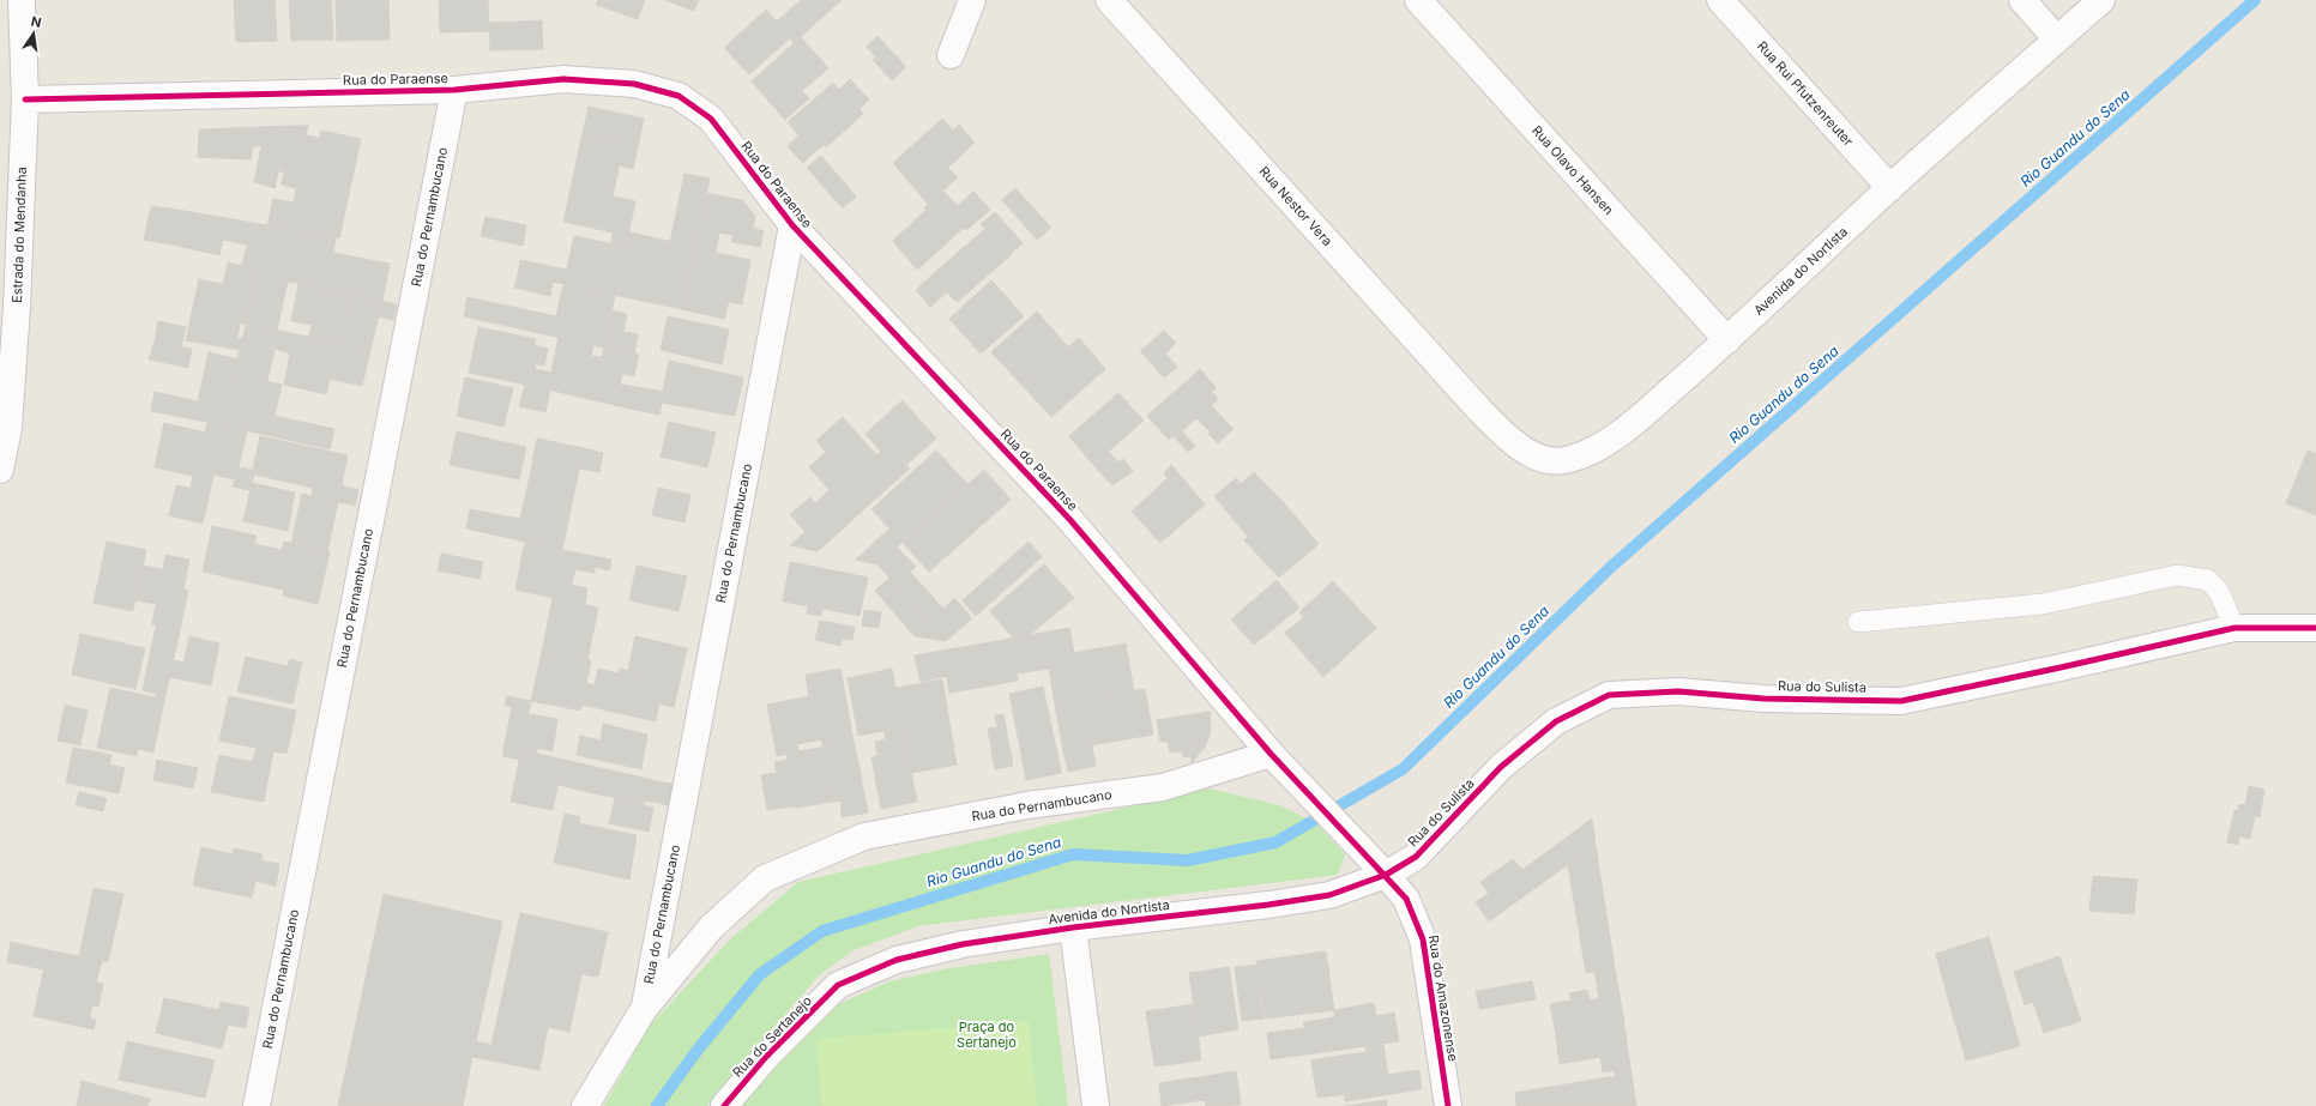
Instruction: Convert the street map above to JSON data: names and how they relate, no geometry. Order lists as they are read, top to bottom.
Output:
{
  "streets": {
    "street": [
      "Rua do Paraense",
      "Rua Rui Pfutzenreuter",
      "Rua Olavo Hansen",
      "Rua Nestor Vera",
      "Rua do Pernambucano",
      "Estrada do Mendanha",
      "Avenida do Nortista",
      "Rua do Sulista",
      "Rua do Amazonense",
      "Rua do Sertanejo"
    ]
  },
  "crossings": [
    ["Rua do Paraense", "Rua do Pernambucano"],
    ["Rua do Paraense", "Estrada do Mendanha"],
    ["Rua do Paraense", "Rua do Amazonense"],
    ["Rua Rui Pfutzenreuter", "Avenida do Nortista"],
    ["Rua Olavo Hansen", "Avenida do Nortista"],
    ["Rua Nestor Vera", "Avenida do Nortista"],
    ["Avenida do Nortista", "Rua do Sulista"],
    ["Avenida do Nortista", "Rua do Amazonense"],
    ["Avenida do Nortista", "Rua do Sertanejo"],
    ["Rua do Sulista", "Rua do Amazonense"]
  ],
  "water": ["Rio Guandu do Sena"],
  "parks": ["Praça do Sertanejo"],
  "north": "top"
}
